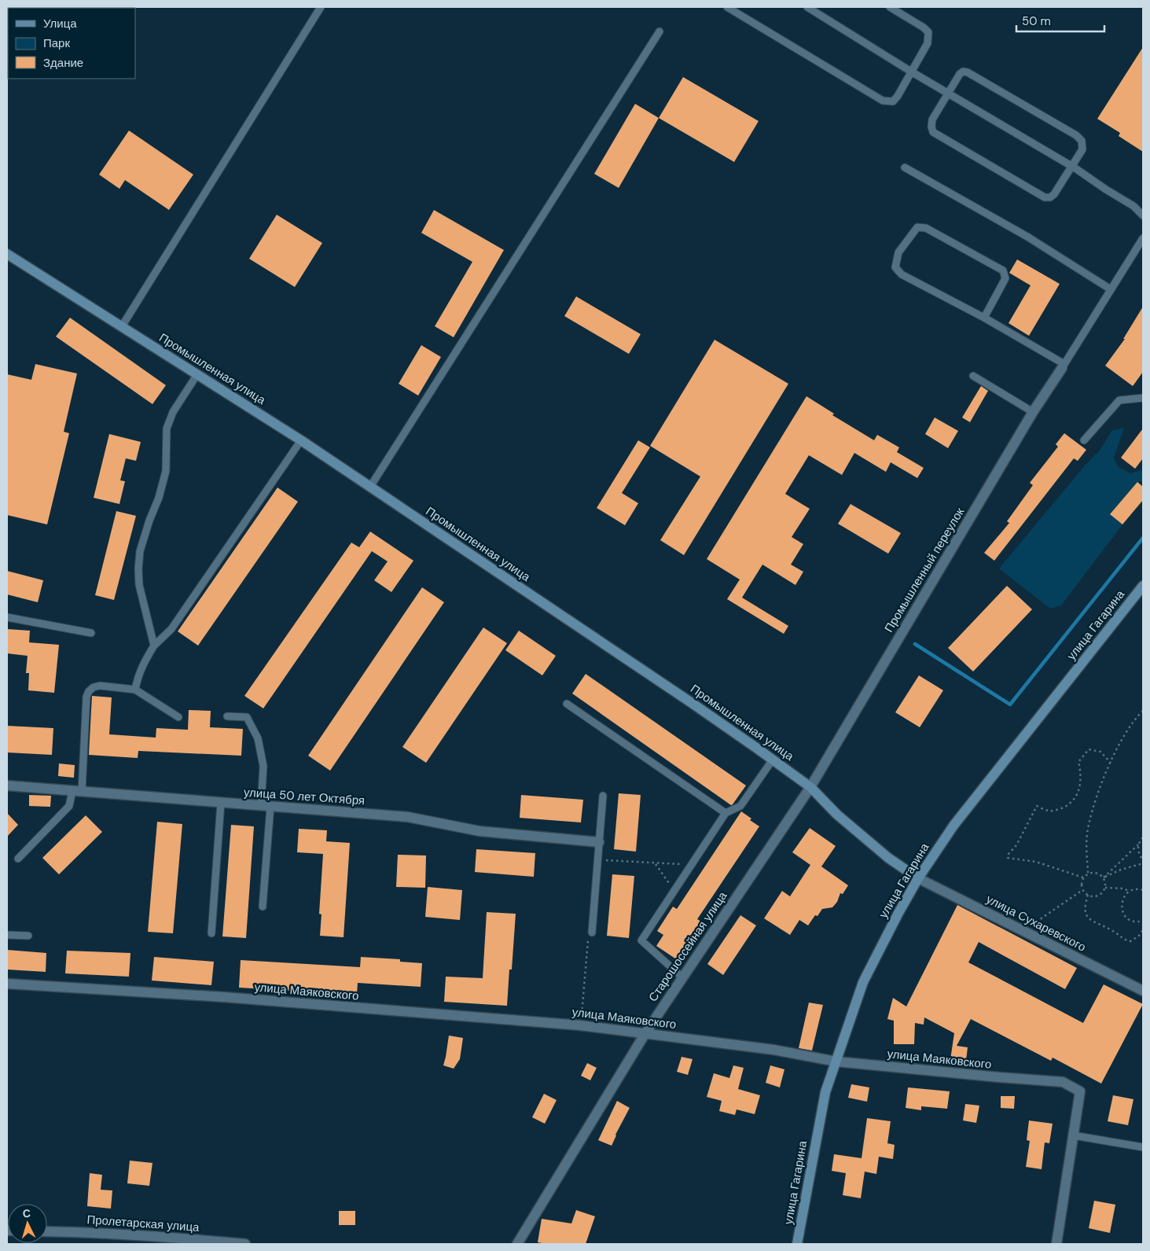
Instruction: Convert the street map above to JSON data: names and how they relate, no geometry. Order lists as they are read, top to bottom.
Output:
{
  "streets": {
    "street": [
      "Промышленная улица",
      "Промышленный переулок",
      "улица Гагарина",
      "улица 50 лет Октября",
      "улица Сухаревского",
      "Старошоссейная улица",
      "улица Маяковского",
      "Пролетарская улица"
    ]
  },
  "crossings": [
    ["Промышленная улица", "Промышленный переулок"],
    ["Промышленная улица", "улица Гагарина"],
    ["Промышленная улица", "улица Сухаревского"],
    ["Промышленная улица", "Старошоссейная улица"],
    ["Промышленный переулок", "Старошоссейная улица"],
    ["улица Гагарина", "улица Сухаревского"],
    ["улица Гагарина", "улица Маяковского"],
    ["Старошоссейная улица", "улица Маяковского"]
  ],
  "legend": ["Улица", "Парк", "Здание"],
  "scale_bar": "50 m",
  "north": "top"
}
